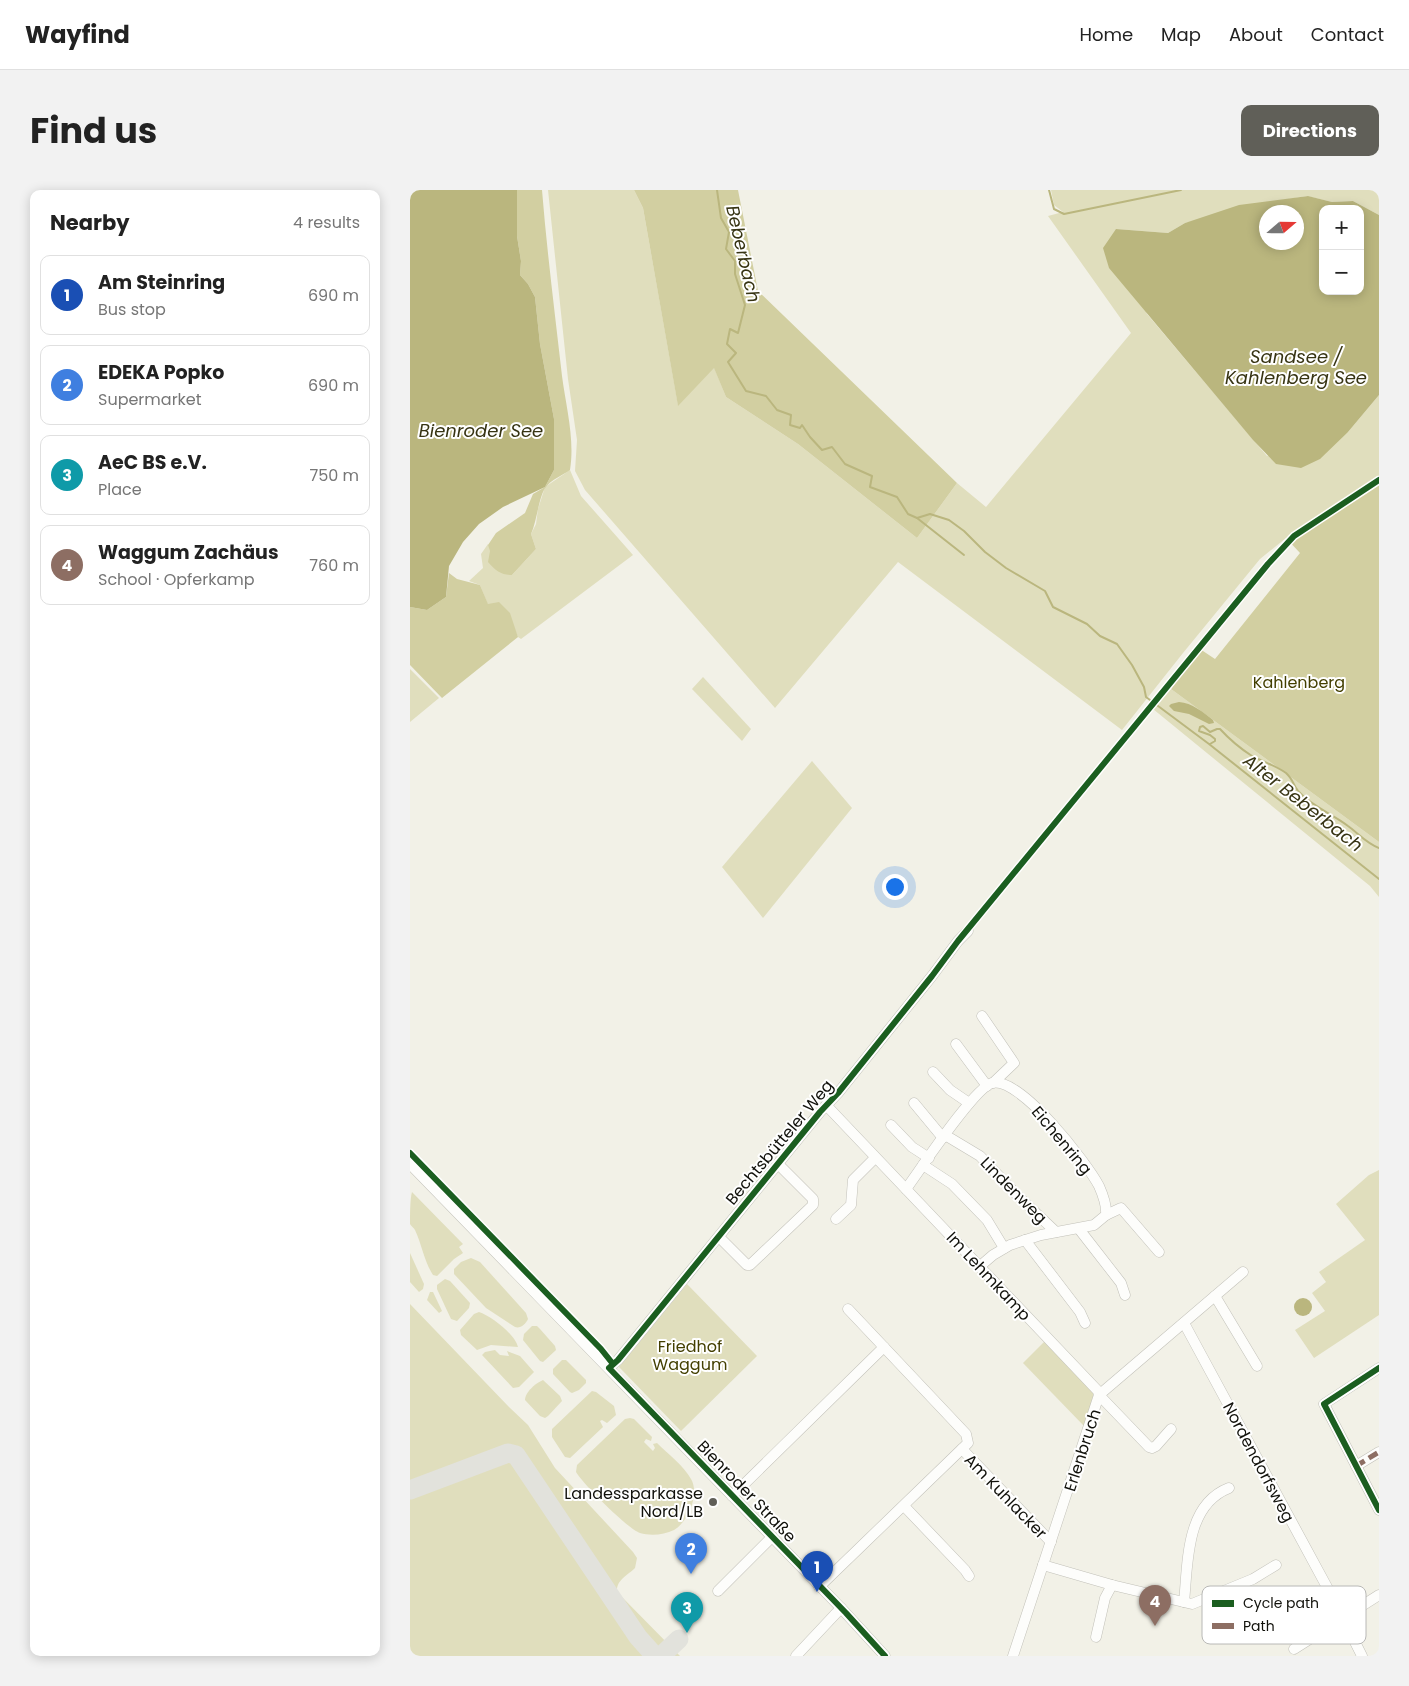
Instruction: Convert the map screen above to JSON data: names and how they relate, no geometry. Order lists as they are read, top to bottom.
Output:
{
  "streets": {
    "street": [
      "Eichenring",
      "Bechtsbütteler Weg",
      "Lindenweg",
      "Im Lehmkamp",
      "Erlenbruch",
      "Nordendorfsweg",
      "Bienroder Straße",
      "Am Kuhlacker"
    ]
  },
  "crossings": [
    ["Bechtsbütteler Weg", "Im Lehmkamp"],
    ["Bechtsbütteler Weg", "Bienroder Straße"],
    ["Im Lehmkamp", "Erlenbruch"],
    ["Erlenbruch", "Nordendorfsweg"],
    ["Erlenbruch", "Am Kuhlacker"]
  ],
  "water": [
    "Beberbach",
    "Sandsee / Kahlenberg See",
    "Bienroder See",
    "Alter Beberbach"
  ],
  "parks": ["Kahlenberg", "Friedhof Waggum"],
  "places": ["Landessparkasse Nord/LB"],
  "legend": ["Cycle path", "Path"],
  "north": "right",
  "page": {
    "header": "Wayfind",
    "nav": [
      "Home",
      "Map",
      "About",
      "Contact"
    ],
    "title": "Find us",
    "buttons": "Directions",
    "heading": ["Nearby", "4 results"],
    "map_buttons": ["+", "−"],
    "list": [
      {
        "mark": "1",
        "name": "Am Steinring",
        "note": "Bus stop",
        "value": "690 m"
      },
      {
        "mark": "2",
        "name": "EDEKA Popko",
        "note": "Supermarket",
        "value": "690 m"
      },
      {
        "mark": "3",
        "name": "AeC BS e.V.",
        "note": "Place",
        "value": "750 m"
      },
      {
        "mark": "4",
        "name": "Waggum Zachäus",
        "note": "School · Opferkamp",
        "value": "760 m"
      }
    ],
    "pins": [
      "2",
      "1",
      "4",
      "3"
    ]
  }
}
